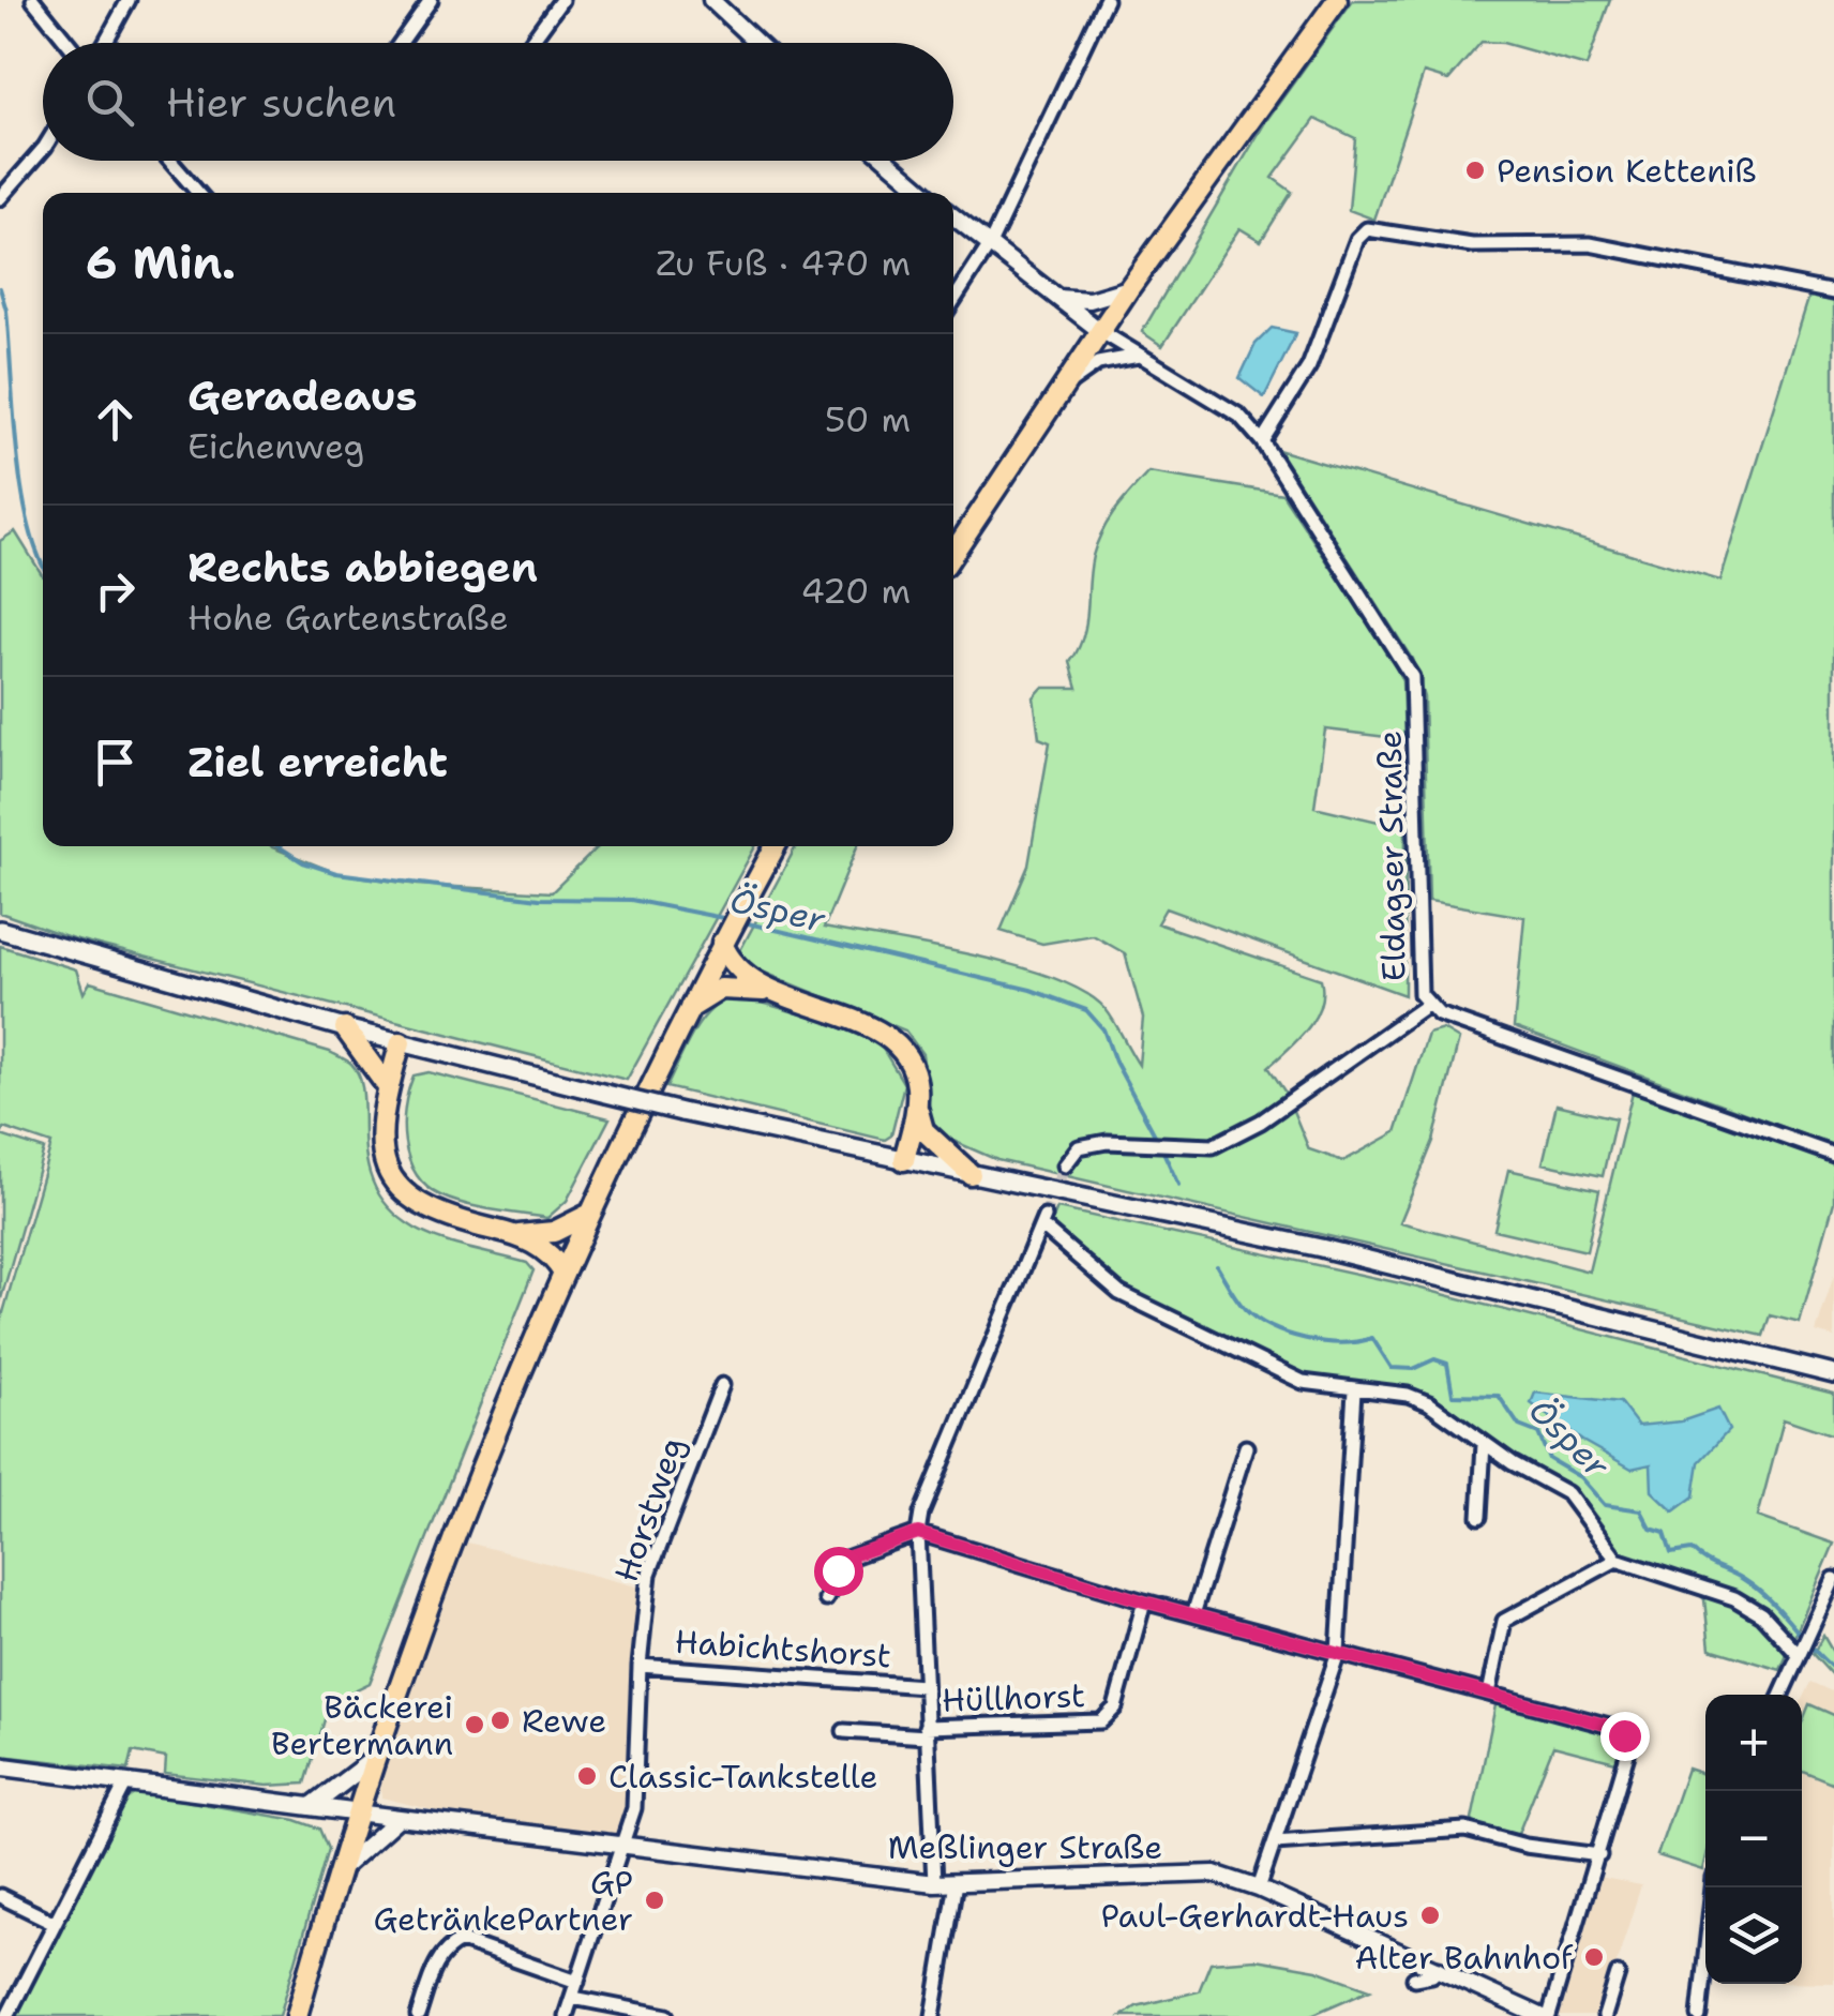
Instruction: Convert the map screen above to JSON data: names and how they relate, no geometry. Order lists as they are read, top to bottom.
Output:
{
  "streets": {
    "street": [
      "Eldagser Straße",
      "Horstweg",
      "Habichtshorst",
      "Hüllhorst",
      "Meßlinger Straße"
    ]
  },
  "crossings": [
    ["Horstweg", "Habichtshorst"],
    ["Horstweg", "Meßlinger Straße"]
  ],
  "water": ["Ösper"],
  "places": [
    "Pension Ketteniß",
    "Rewe",
    "Bäckerei Bertermann",
    "Classic-Tankstelle",
    "GP GetränkePartner",
    "Paul-Gerhardt-Haus",
    "Alter Bahnhof"
  ],
  "page": {
    "search": "Hier suchen",
    "heading": ["6 Min.", "Zu Fuß · 470 m"],
    "list": [
      ["Geradeaus", "Eichenweg", "50 m"],
      ["Rechts abbiegen", "Hohe Gartenstraße", "420 m"],
      "Ziel erreicht"
    ],
    "map_buttons": ["+", "−"]
  }
}
